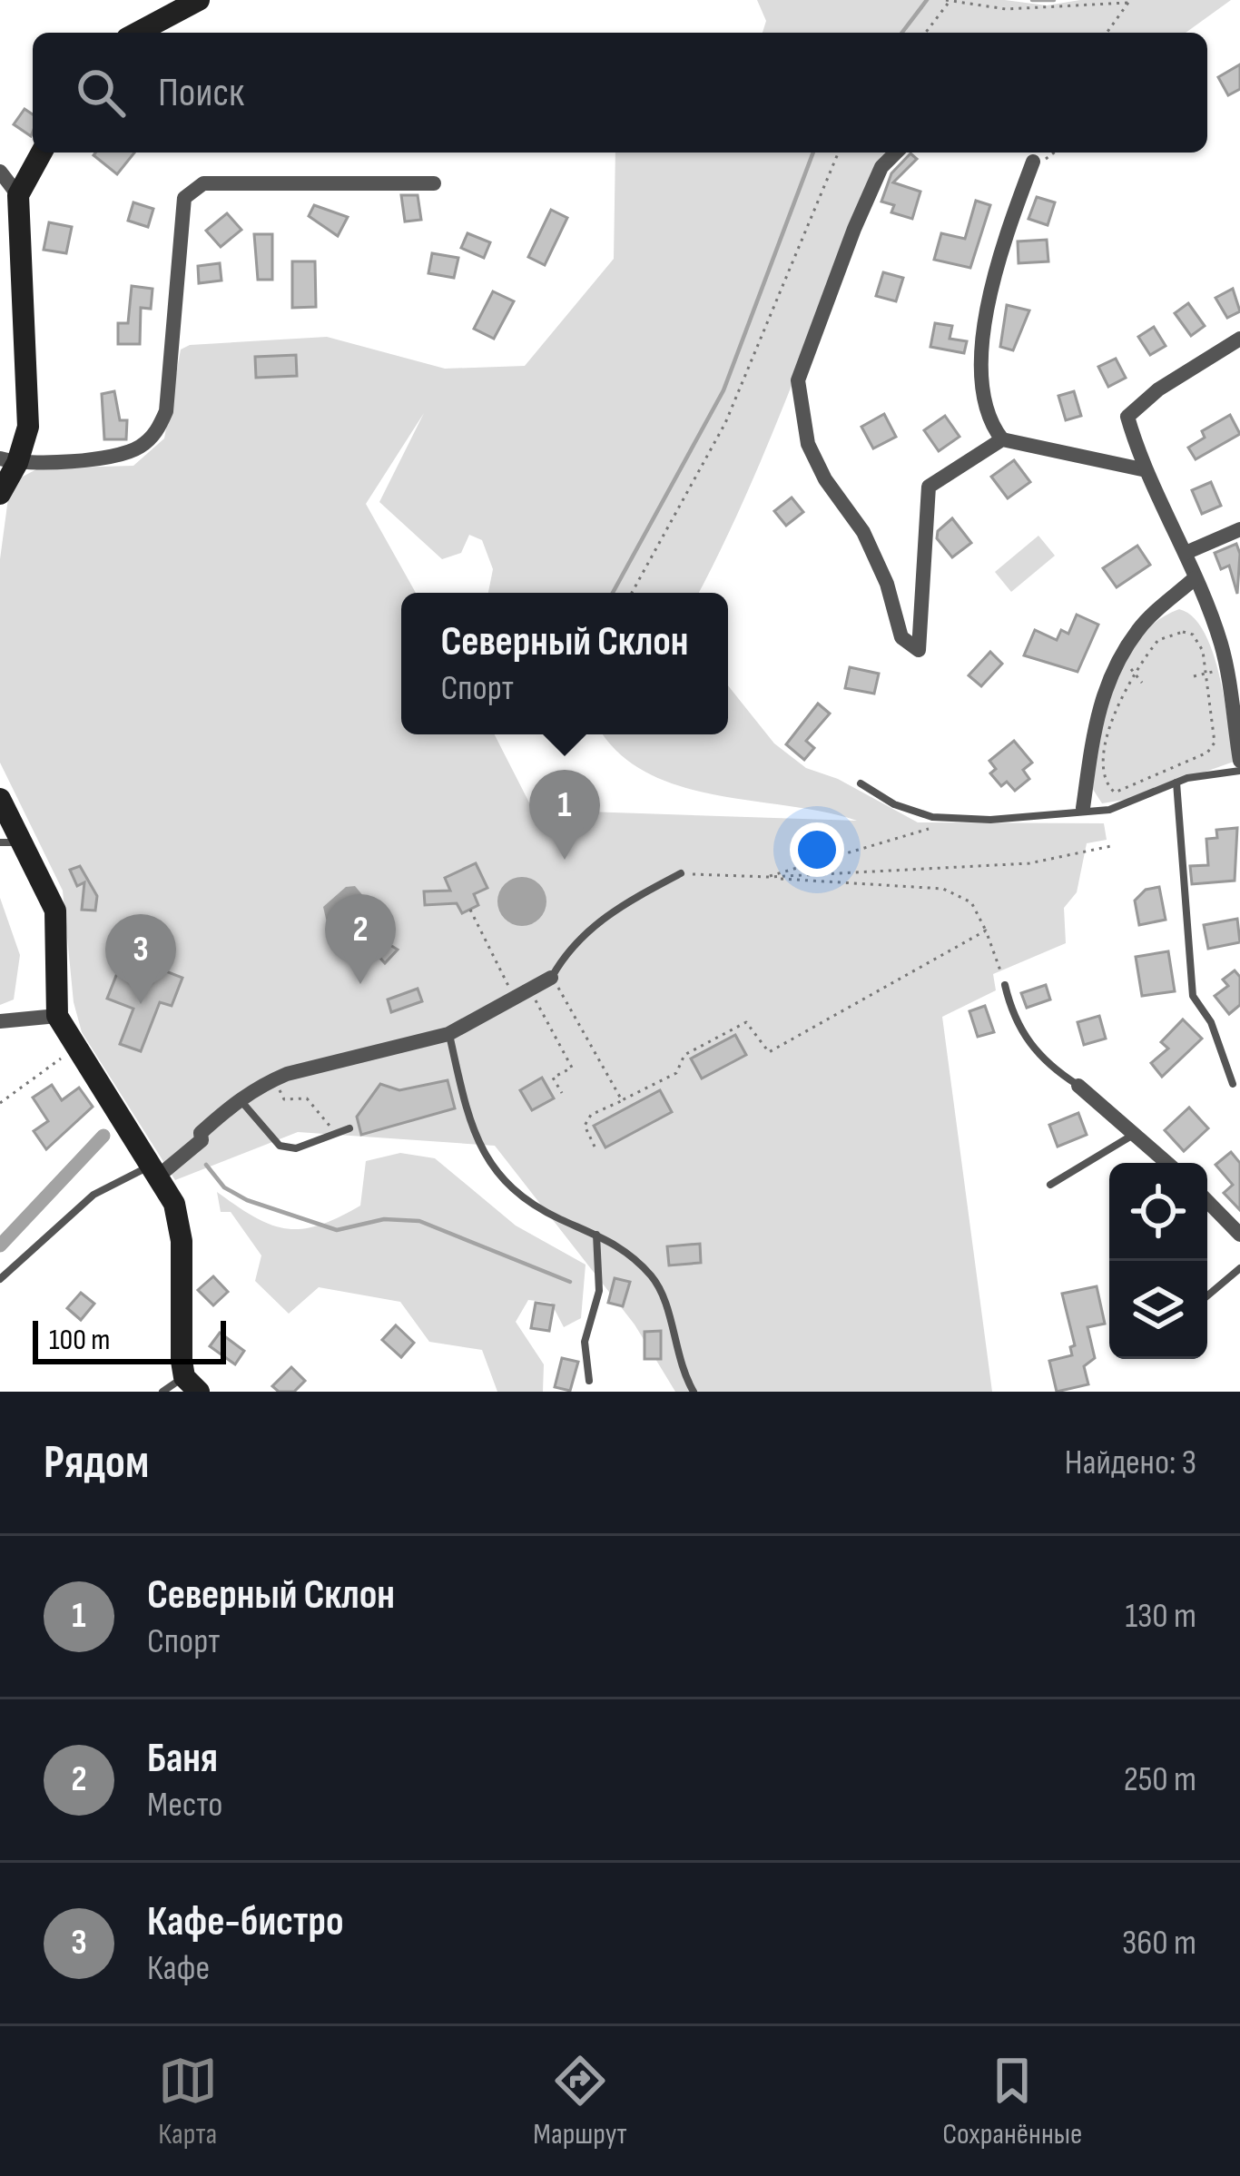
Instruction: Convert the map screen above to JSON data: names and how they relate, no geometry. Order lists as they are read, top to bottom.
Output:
{
  "scale_bar": "100 m",
  "page": {
    "search": "Поиск",
    "popup": ["Северный Склон", "Спорт"],
    "pins": ["1", "2", "3"],
    "scale": "100 m",
    "heading": ["Рядом", "Найдено: 3"],
    "list": [
      {
        "mark": "1",
        "name": "Северный Склон",
        "note": "Спорт",
        "value": "130 m"
      },
      {
        "mark": "2",
        "name": "Баня",
        "note": "Место",
        "value": "250 m"
      },
      {
        "mark": "3",
        "name": "Кафе-бистро",
        "note": "Кафе",
        "value": "360 m"
      }
    ],
    "nav": ["Карта", "Маршрут", "Сохранённые"]
  }
}
